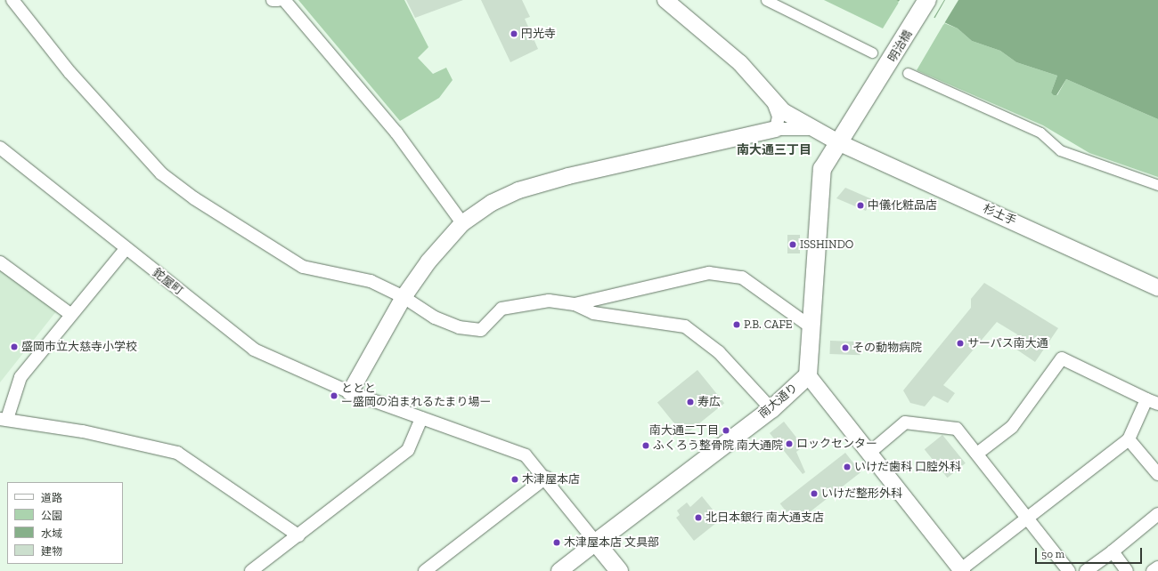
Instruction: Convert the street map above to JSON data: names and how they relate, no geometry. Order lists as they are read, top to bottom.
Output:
{
  "streets": {
    "main road": ["明治橋", "南大通り"],
    "street": ["杉土手", "鉈屋町"]
  },
  "crossings": [
    ["明治橋", "杉土手"],
    ["明治橋", "南大通り"],
    ["杉土手", "南大通り"],
    ["鉈屋町", "南大通り"]
  ],
  "districts": ["南大通三丁目"],
  "places": [
    "円光寺",
    "中儀化粧品店",
    "ISSHINDO",
    "P.B. CAFE",
    "サーパス南大通",
    "盛岡市立大慈寺小学校",
    "その動物病院",
    "ととと ー盛岡の泊まれるたまり場ー",
    "寿広",
    "南大通二丁目",
    "ロックセンター",
    "ふくろう整骨院 南大通院",
    "いけだ歯科 口腔外科",
    "木津屋本店",
    "いけだ整形外科",
    "北日本銀行 南大通支店",
    "木津屋本店 文具部"
  ],
  "legend": [
    "道路",
    "公園",
    "水域",
    "建物"
  ],
  "scale_bar": "50 m"
}
